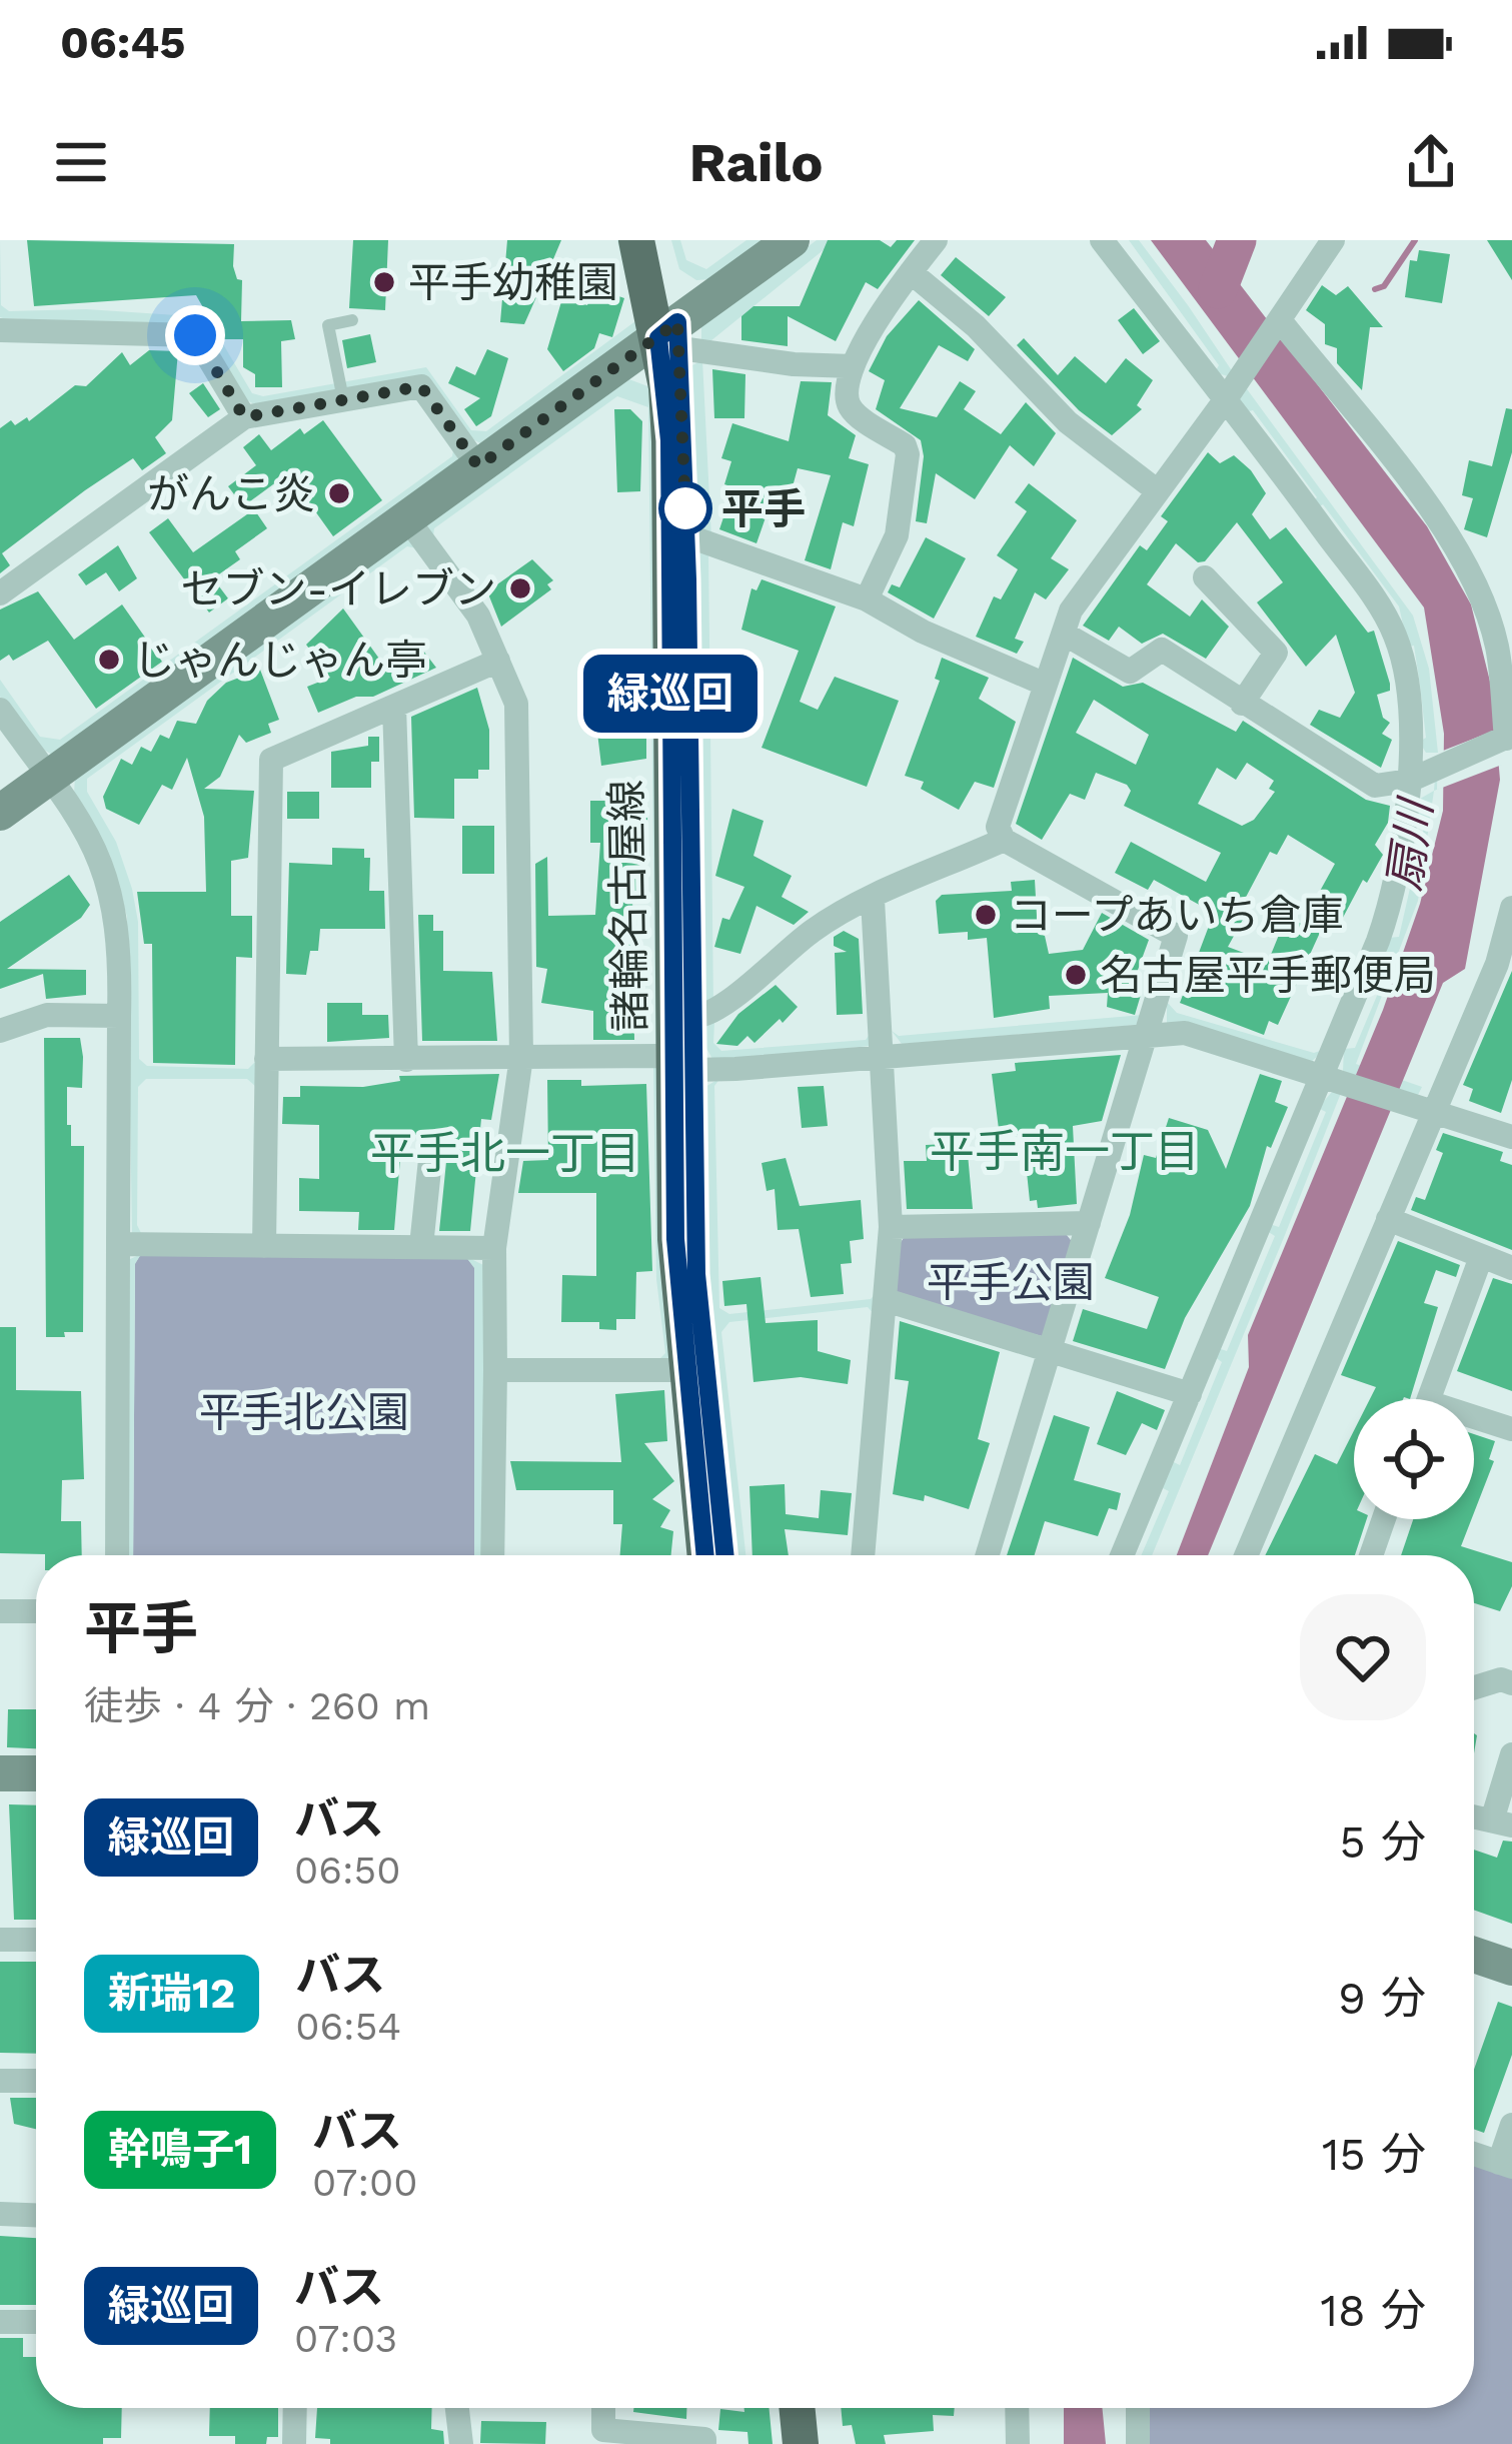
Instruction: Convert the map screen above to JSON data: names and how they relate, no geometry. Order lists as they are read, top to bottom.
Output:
{
  "streets": {
    "main road": ["諸輪名古屋線"]
  },
  "districts": ["平手南一丁目", "平手北一丁目"],
  "water": ["扇川"],
  "parks": ["平手公園", "平手北公園"],
  "places": [
    "平手幼稚園",
    "がんこ炎",
    "平手",
    "セブン-イレブン",
    "じゃんじゃん亭",
    "コープあいち倉庫",
    "名古屋平手郵便局"
  ],
  "lines": ["bus line 緑巡回"],
  "page": {
    "status": "06:45",
    "header": "Railo",
    "on_map": "緑巡回",
    "heading": ["平手", "徒歩 · 4 分 · 260 m"],
    "list": [
      {
        "mark": "緑巡回",
        "name": "バス",
        "note": "06:50",
        "value": "5 分"
      },
      {
        "mark": "新瑞12",
        "name": "バス",
        "note": "06:54",
        "value": "9 分"
      },
      {
        "mark": "幹鳴子1",
        "name": "バス",
        "note": "07:00",
        "value": "15 分"
      },
      {
        "mark": "緑巡回",
        "name": "バス",
        "note": "07:03",
        "value": "18 分"
      }
    ]
  }
}
